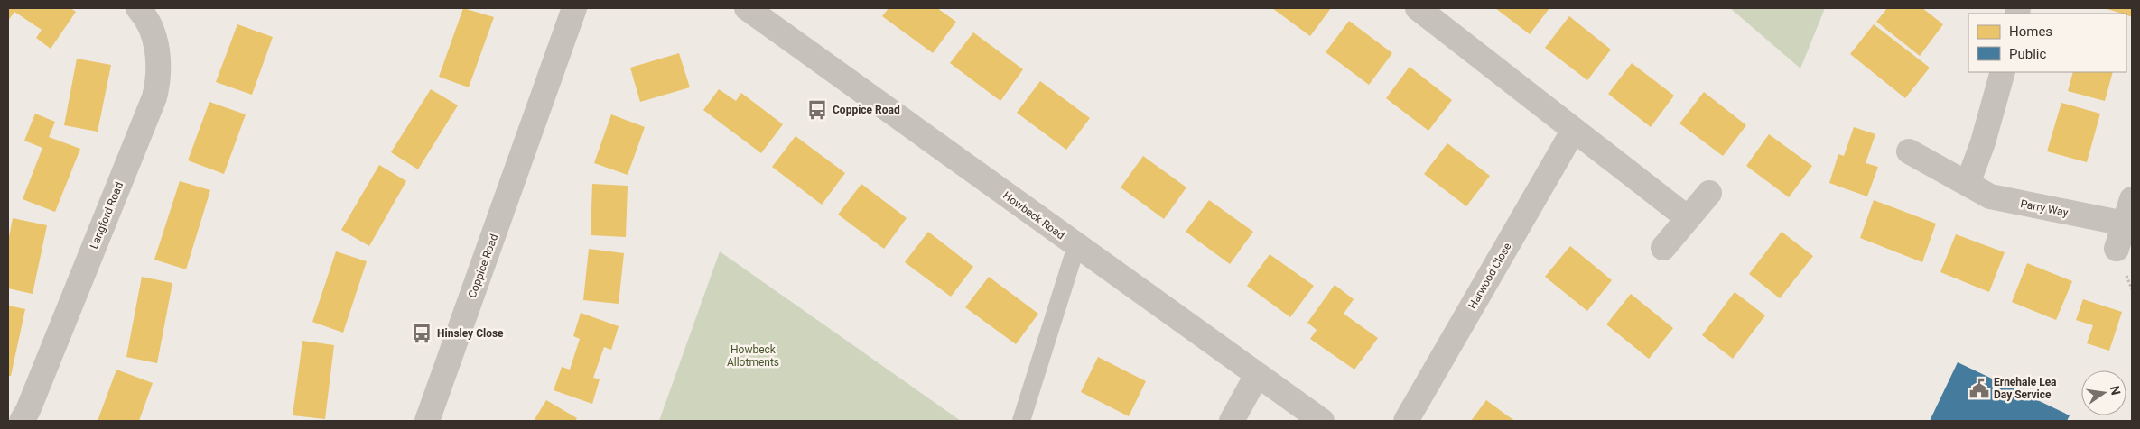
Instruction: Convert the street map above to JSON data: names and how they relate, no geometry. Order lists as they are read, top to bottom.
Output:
{
  "streets": {
    "street": [
      "Parry Way",
      "Langford Road",
      "Howbeck Road",
      "Coppice Road",
      "Harwood Close"
    ]
  },
  "parks": ["Howbeck Allotments"],
  "places": {
    "bus stop": ["Coppice Road", "Hinsley Close"],
    "public building": ["Ernehale Lea Day Service"]
  },
  "legend": ["Homes", "Public"],
  "north": "right"
}
